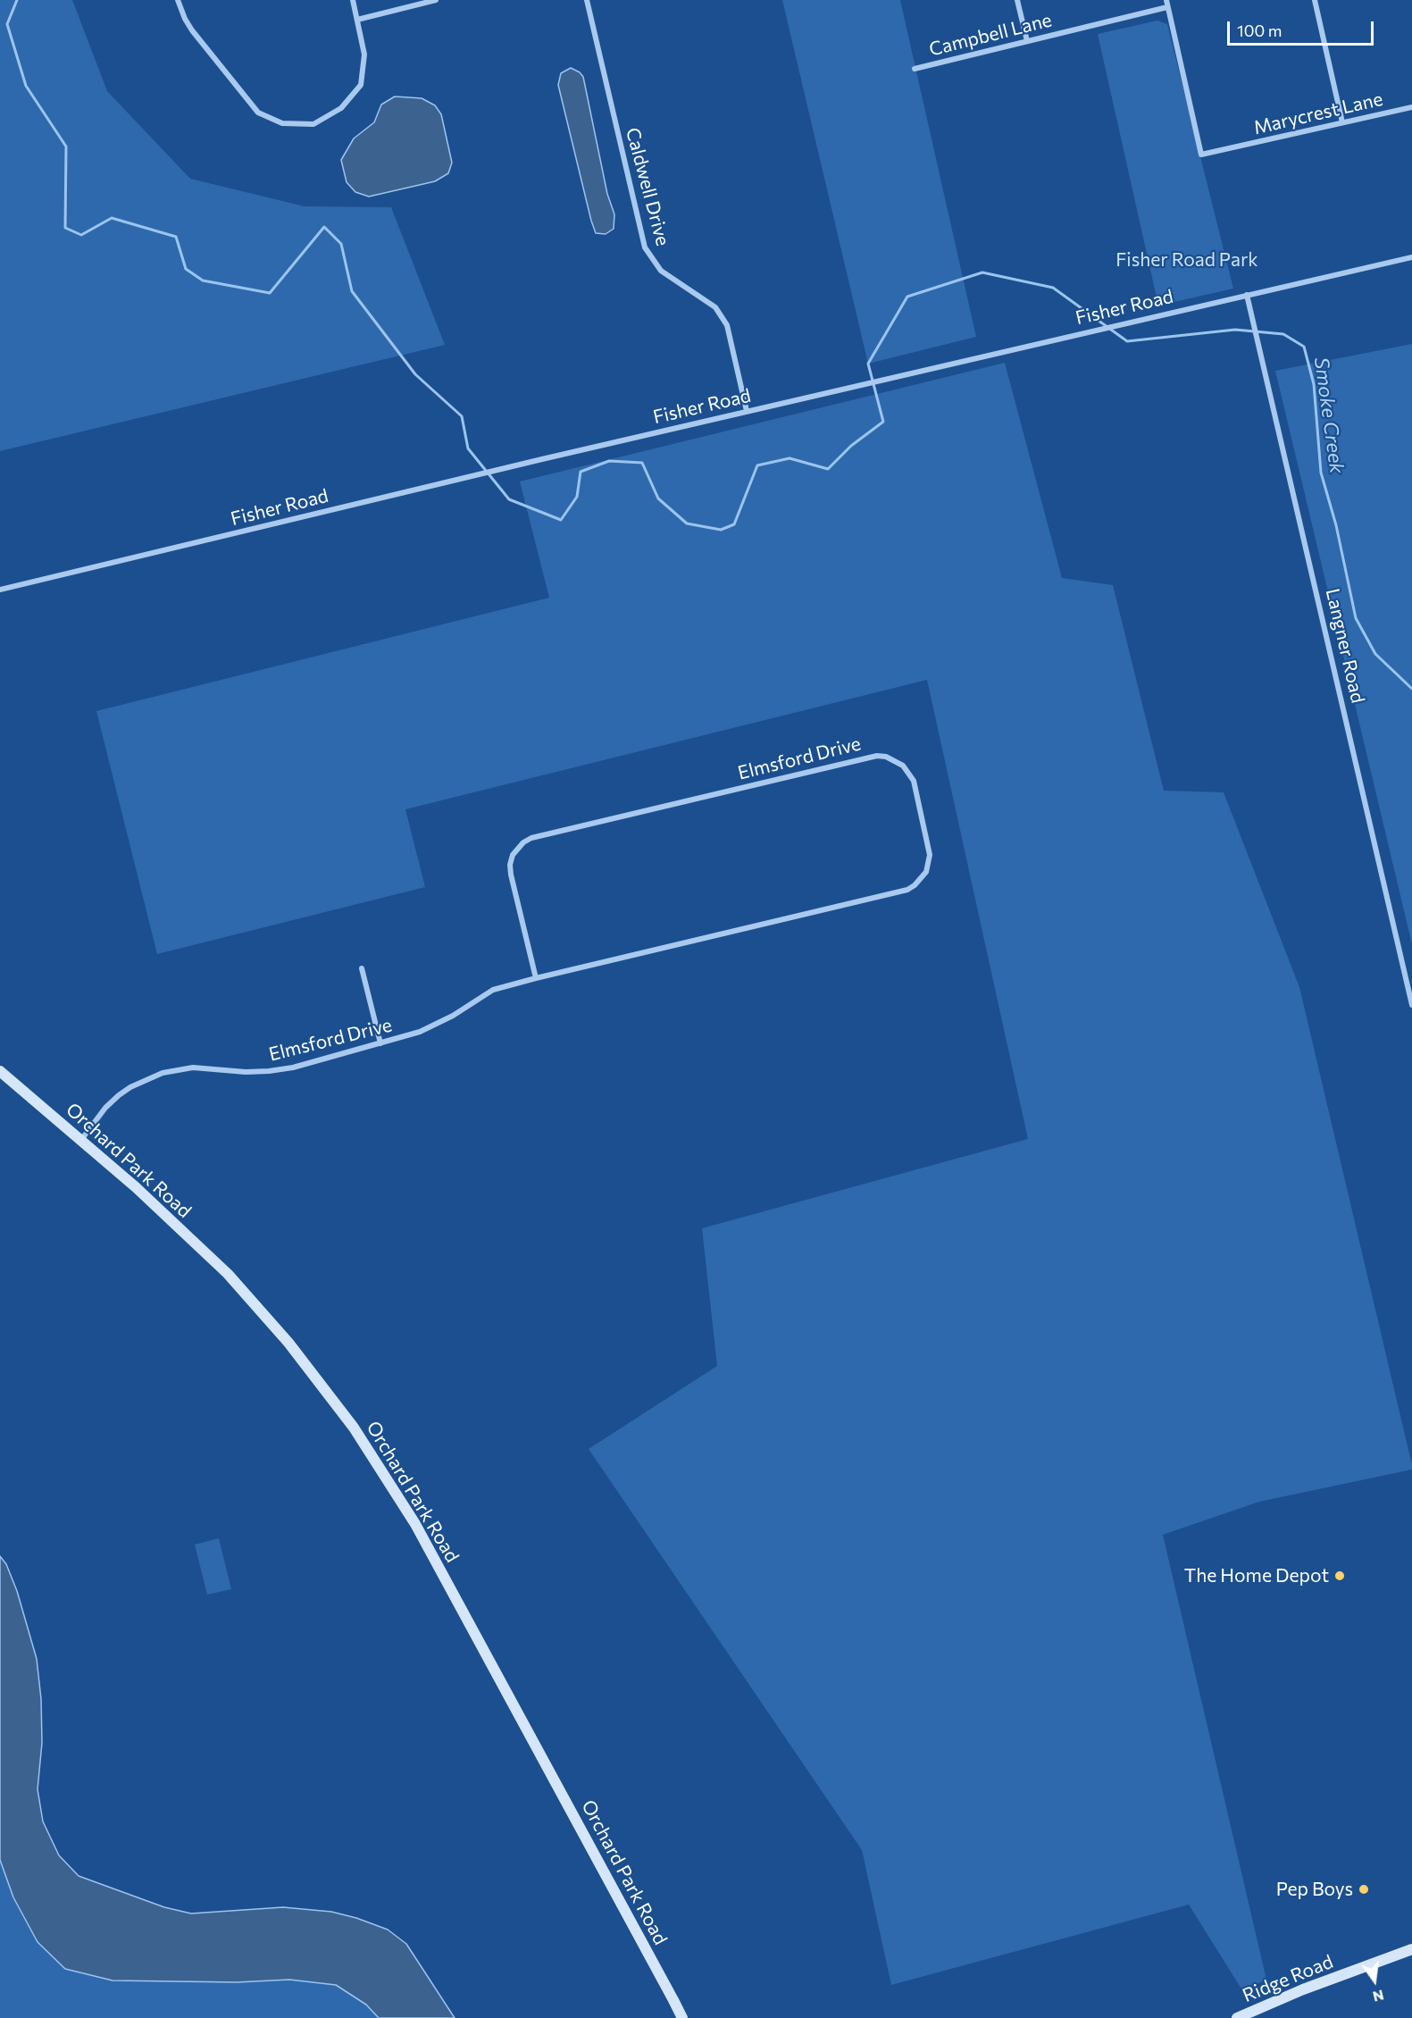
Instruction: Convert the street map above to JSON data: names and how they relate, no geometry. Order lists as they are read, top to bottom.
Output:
{
  "streets": {
    "main road": ["Orchard Park Road", "Ridge Road"],
    "street": [
      "Campbell Lane",
      "Marycrest Lane",
      "Caldwell Drive",
      "Fisher Road",
      "Langner Road",
      "Elmsford Drive"
    ]
  },
  "crossings": [
    ["Campbell Lane", "Marycrest Lane"],
    ["Caldwell Drive", "Fisher Road"],
    ["Fisher Road", "Langner Road"],
    ["Elmsford Drive", "Orchard Park Road"]
  ],
  "water": ["Smoke Creek"],
  "parks": ["Fisher Road Park"],
  "places": ["The Home Depot", "Pep Boys"],
  "scale_bar": "100 m",
  "north": "bottom"
}
